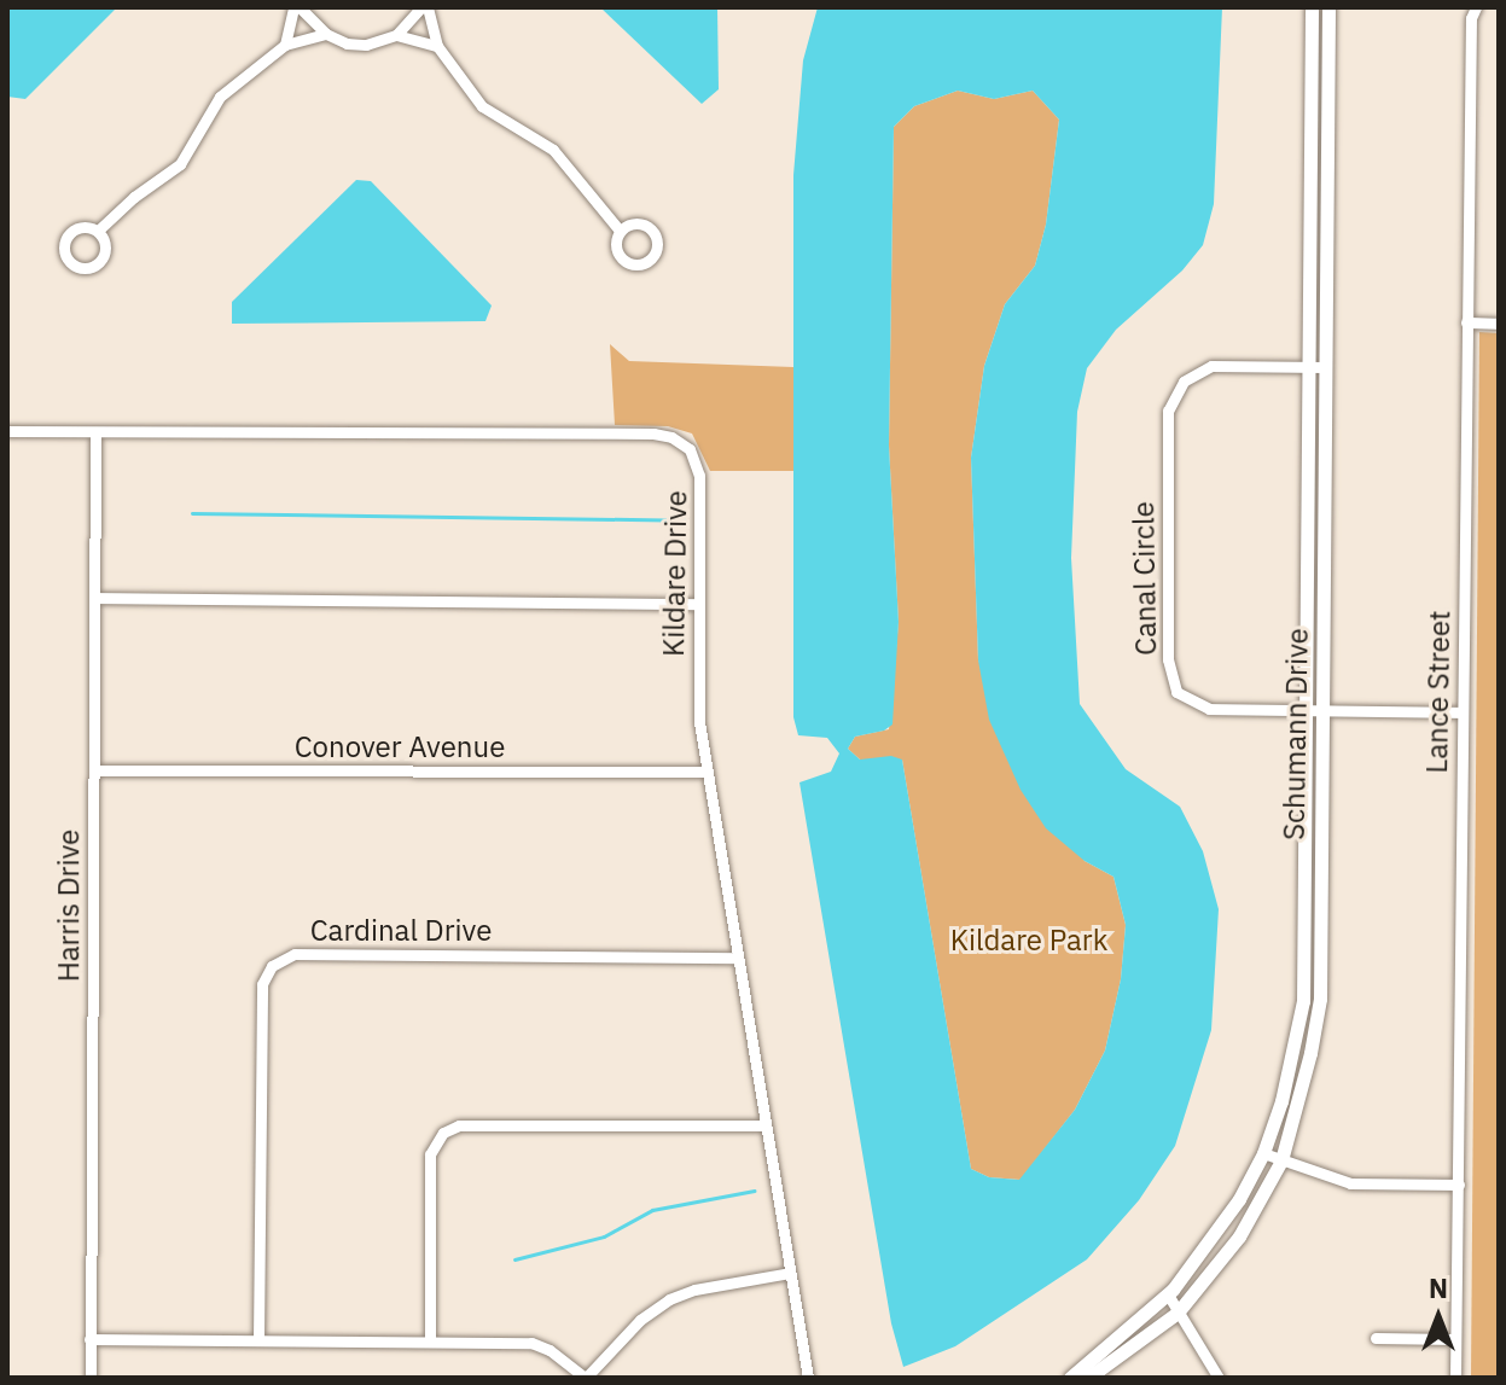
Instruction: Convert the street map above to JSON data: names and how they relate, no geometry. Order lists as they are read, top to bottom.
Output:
{
  "streets": {
    "street": [
      "Kildare Drive",
      "Canal Circle",
      "Lance Street",
      "Schumann Drive",
      "Conover Avenue",
      "Harris Drive",
      "Cardinal Drive"
    ]
  },
  "crossings": [
    ["Kildare Drive", "Conover Avenue"],
    ["Kildare Drive", "Harris Drive"],
    ["Kildare Drive", "Cardinal Drive"],
    ["Canal Circle", "Lance Street"],
    ["Canal Circle", "Schumann Drive"],
    ["Conover Avenue", "Harris Drive"]
  ],
  "parks": ["Kildare Park"],
  "north": "top"
}
